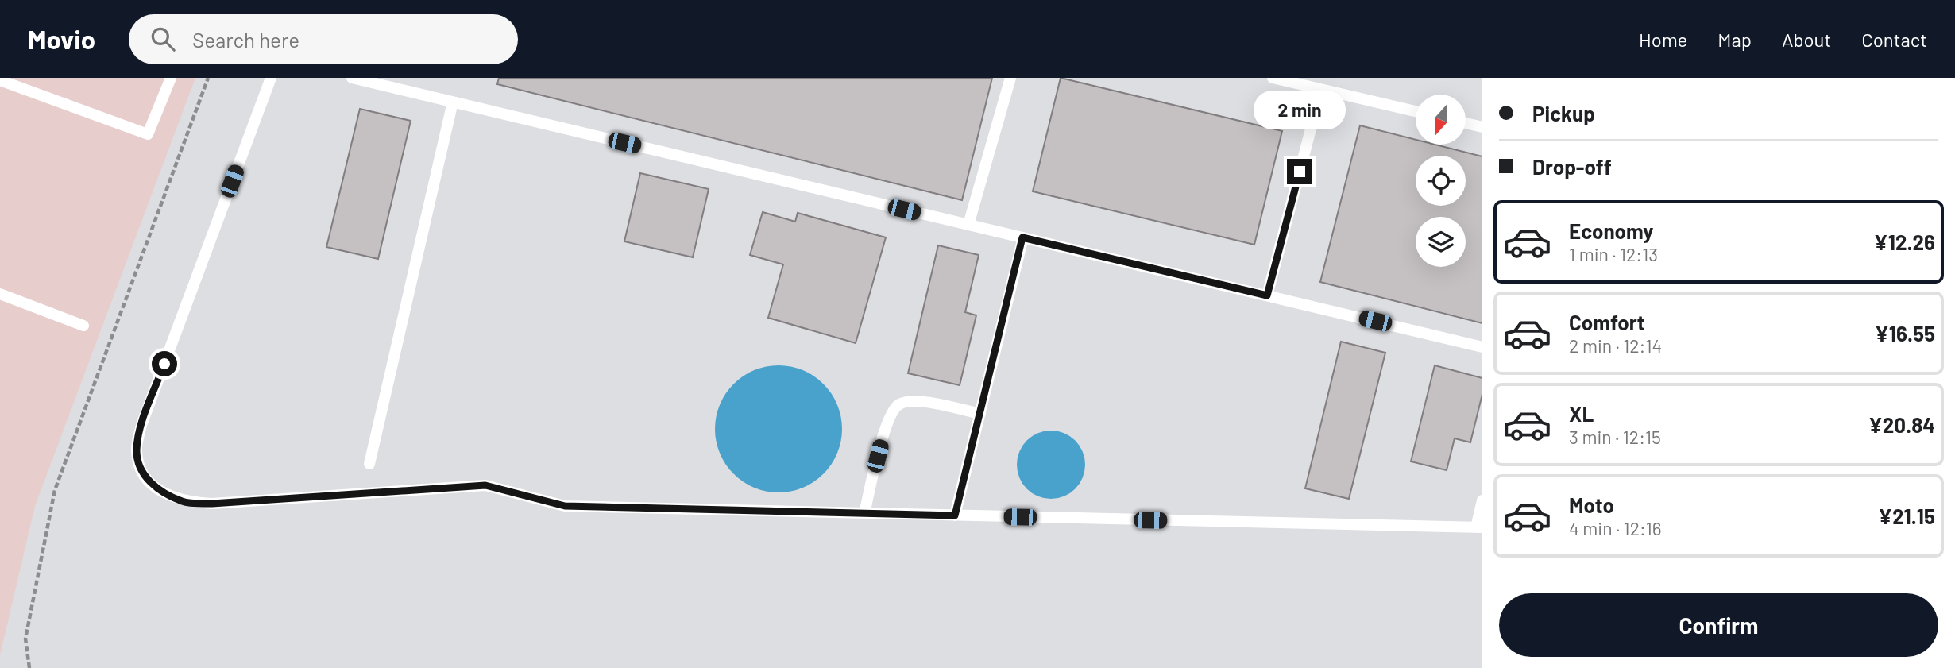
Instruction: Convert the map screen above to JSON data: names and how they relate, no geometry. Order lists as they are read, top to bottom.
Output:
{
  "north": "bottom",
  "page": {
    "header": "Movio",
    "search": "Search here",
    "nav": [
      "Home",
      "Map",
      "About",
      "Contact"
    ],
    "banner": ["Pickup", "Drop-off"],
    "bubble": "2 min",
    "list": [
      {
        "name": "Economy",
        "note": "1 min · 12:13",
        "value": "¥12.26"
      },
      {
        "name": "Comfort",
        "note": "2 min · 12:14",
        "value": "¥16.55"
      },
      {
        "name": "XL",
        "note": "3 min · 12:15",
        "value": "¥20.84"
      },
      {
        "name": "Moto",
        "note": "4 min · 12:16",
        "value": "¥21.15"
      }
    ],
    "buttons": "Confirm"
  }
}
